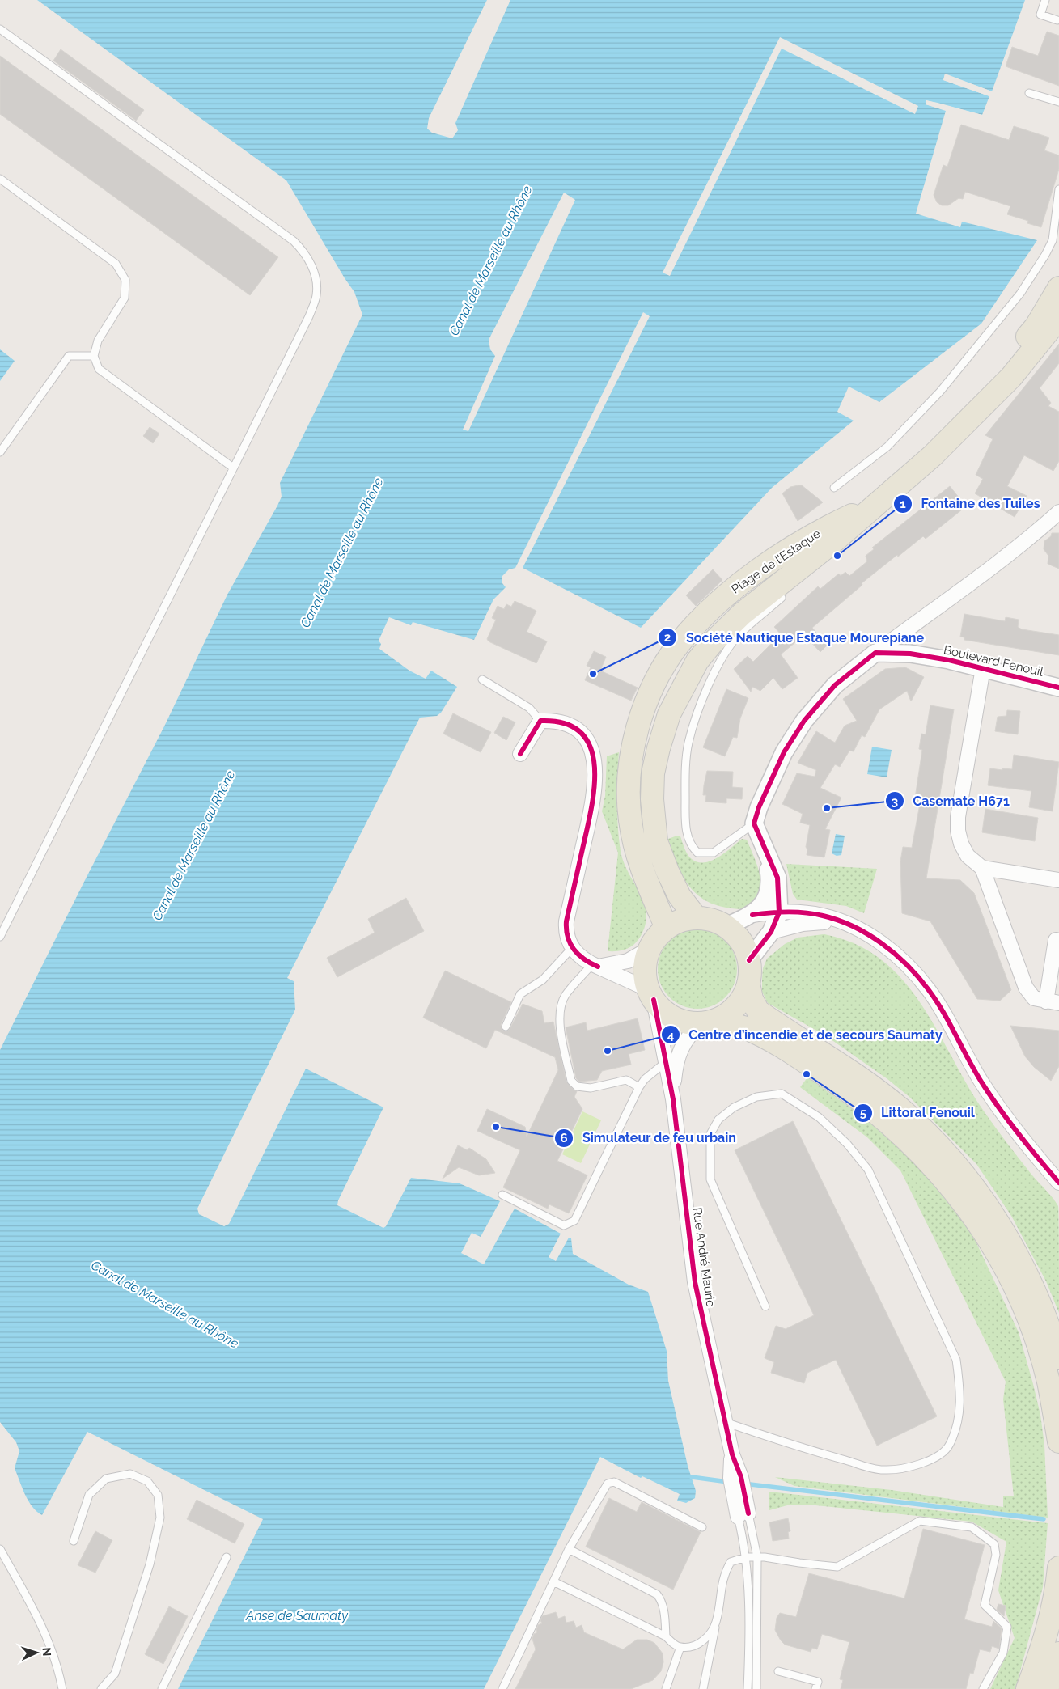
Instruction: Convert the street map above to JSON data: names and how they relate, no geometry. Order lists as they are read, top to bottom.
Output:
{
  "streets": {
    "main road": ["Plage de l'Estaque"],
    "street": ["Boulevard Fenouil", "Rue André Mauric"]
  },
  "crossings": [
    ["Plage de l'Estaque", "Rue André Mauric"]
  ],
  "water": ["Canal de Marseille au Rhône", "Anse de Saumaty"],
  "places": [
    "Fontaine des Tuiles",
    "Société Nautique Estaque Mourepiane",
    "Casemate H671",
    "Centre d’incendie et de secours Saumaty",
    "Littoral Fenouil",
    "Simulateur de feu urbain"
  ],
  "north": "right"
}
